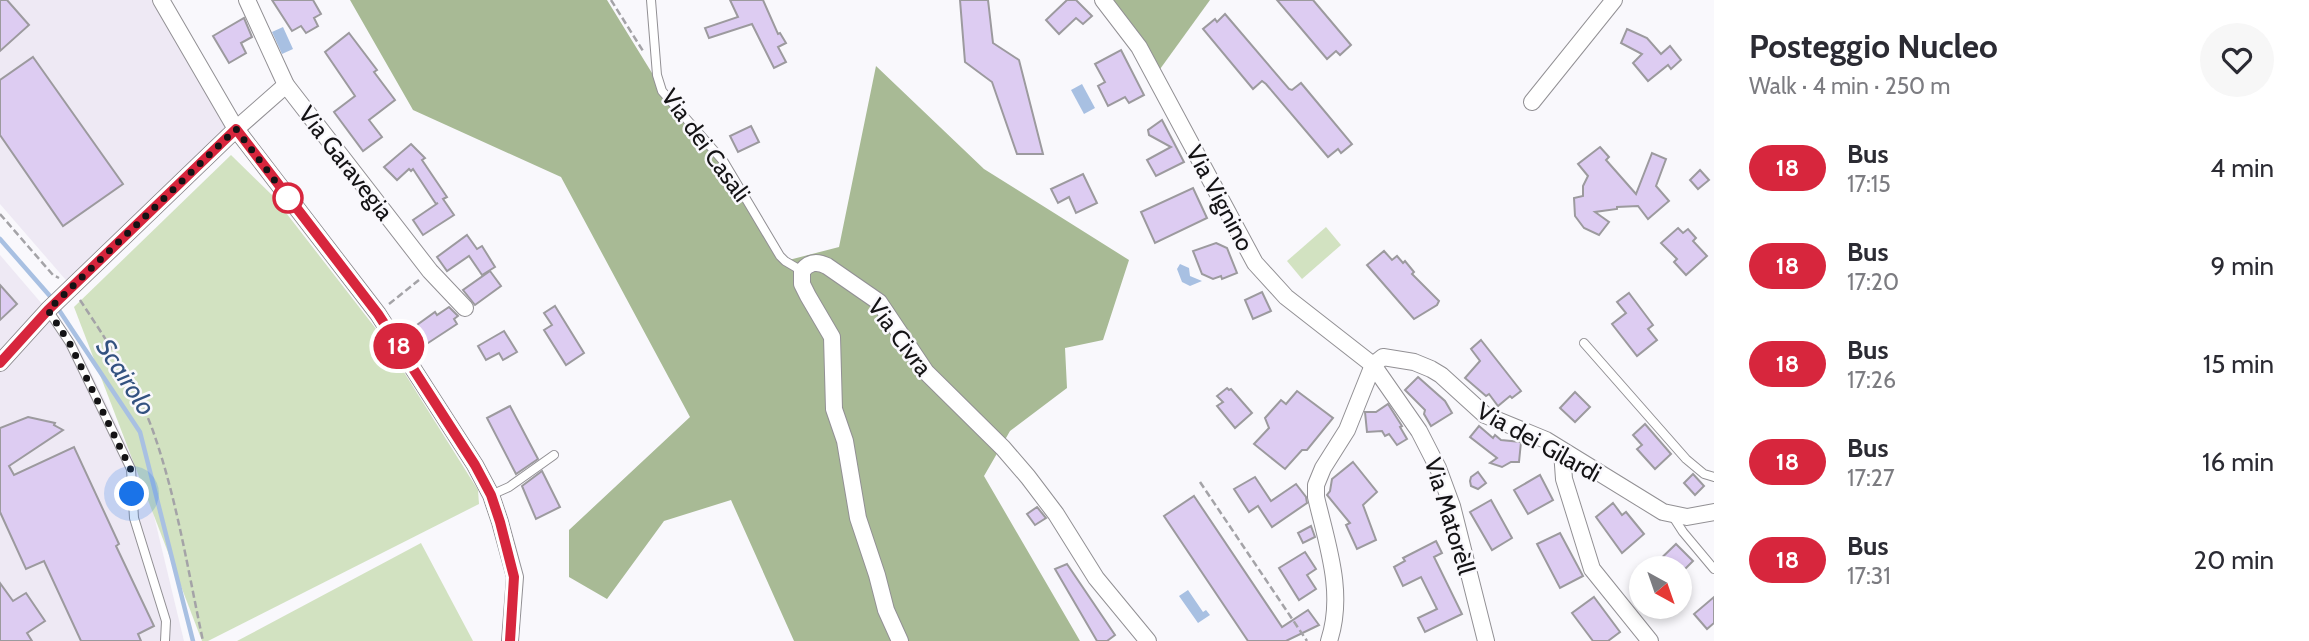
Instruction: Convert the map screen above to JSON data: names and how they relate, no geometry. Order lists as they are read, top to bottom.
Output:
{
  "streets": {
    "street": [
      "Via Garavegia",
      "Via Vignino",
      "Via Civra",
      "Via dei Gilardi",
      "Via Matorèll"
    ],
    "lane": ["Via dei Casali"]
  },
  "crossings": [
    ["Via dei Casali", "Via Civra"],
    ["Via Vignino", "Via dei Gilardi"],
    ["Via Vignino", "Via Matorèll"],
    ["Via dei Gilardi", "Via Matorèll"]
  ],
  "water": ["Scairolo"],
  "lines": ["bus line 18"],
  "north": "bottom right",
  "page": {
    "on_map": "18",
    "heading": ["Posteggio Nucleo", "Walk · 4 min · 250 m"],
    "list": [
      {
        "mark": "18",
        "name": "Bus",
        "note": "17:15",
        "value": "4 min"
      },
      {
        "mark": "18",
        "name": "Bus",
        "note": "17:20",
        "value": "9 min"
      },
      {
        "mark": "18",
        "name": "Bus",
        "note": "17:26",
        "value": "15 min"
      },
      {
        "mark": "18",
        "name": "Bus",
        "note": "17:27",
        "value": "16 min"
      },
      {
        "mark": "18",
        "name": "Bus",
        "note": "17:31",
        "value": "20 min"
      }
    ]
  }
}
